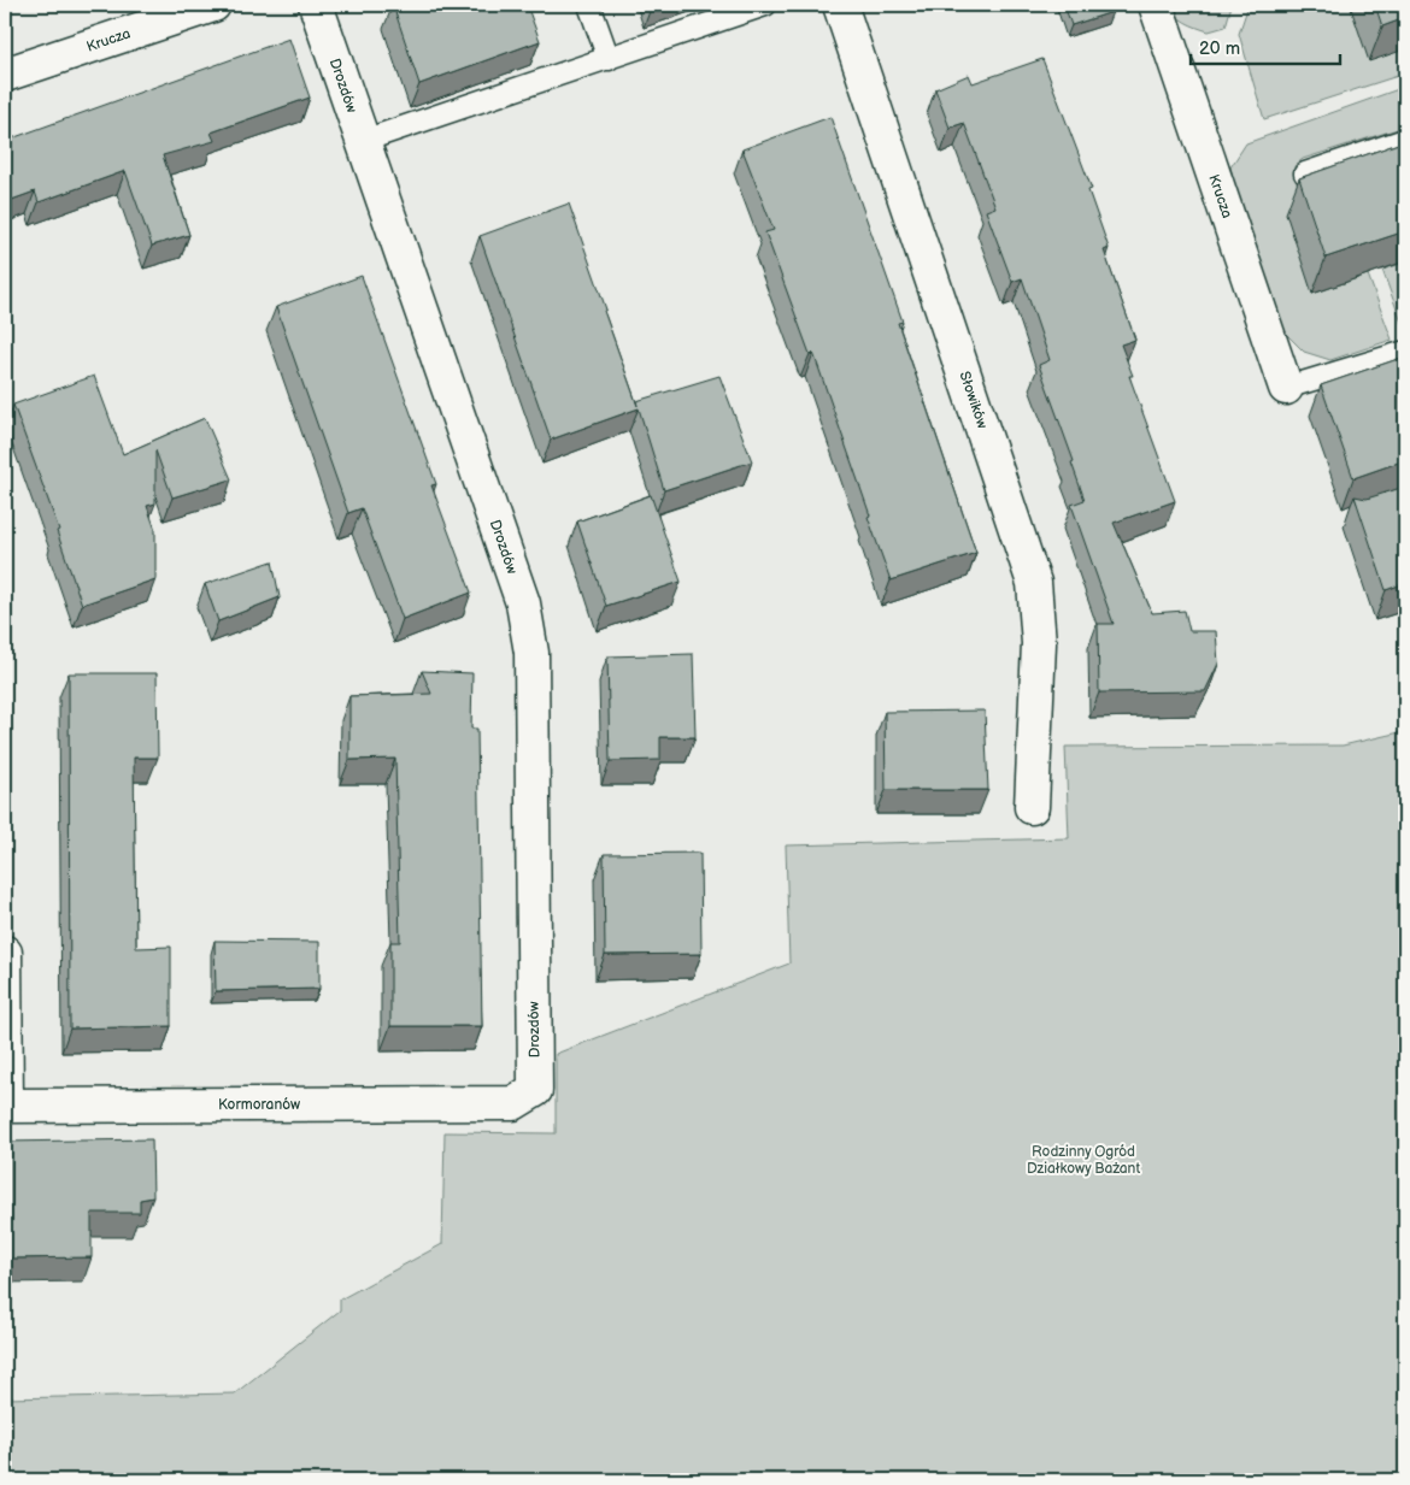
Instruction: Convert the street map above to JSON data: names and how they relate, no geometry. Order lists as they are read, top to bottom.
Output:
{
  "streets": {
    "street": [
      "Krucza",
      "Drozdów",
      "Słowików",
      "Kormoranów"
    ]
  },
  "crossings": [
    ["Drozdów", "Kormoranów"]
  ],
  "parks": ["Rodzinny Ogród Działkowy Bażant"],
  "scale_bar": "20 m"
}
